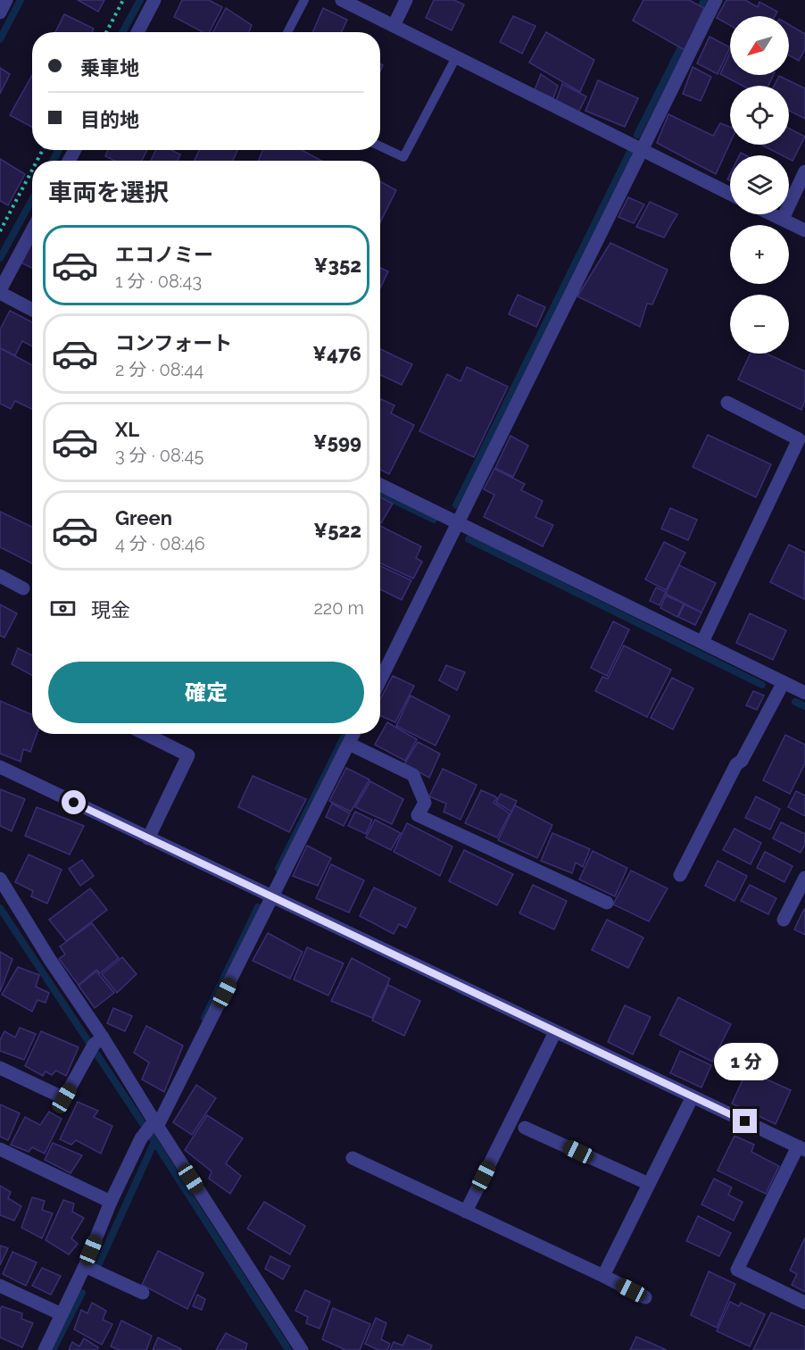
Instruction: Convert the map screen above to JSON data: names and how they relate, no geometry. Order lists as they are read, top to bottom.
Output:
{
  "north": "bottom left",
  "page": {
    "map_buttons": ["+", "−"],
    "banner": ["乗車地", "目的地"],
    "heading": "車両を選択",
    "list": [
      {
        "name": "エコノミー",
        "note": "1 分 · 08:43",
        "value": "¥352"
      },
      {
        "name": "コンフォート",
        "note": "2 分 · 08:44",
        "value": "¥476"
      },
      {
        "name": "XL",
        "note": "3 分 · 08:45",
        "value": "¥599"
      },
      {
        "name": "Green",
        "note": "4 分 · 08:46",
        "value": "¥522"
      }
    ],
    "pay": ["現金", "220 m"],
    "buttons": "確定",
    "bubble": "1 分"
  }
}
